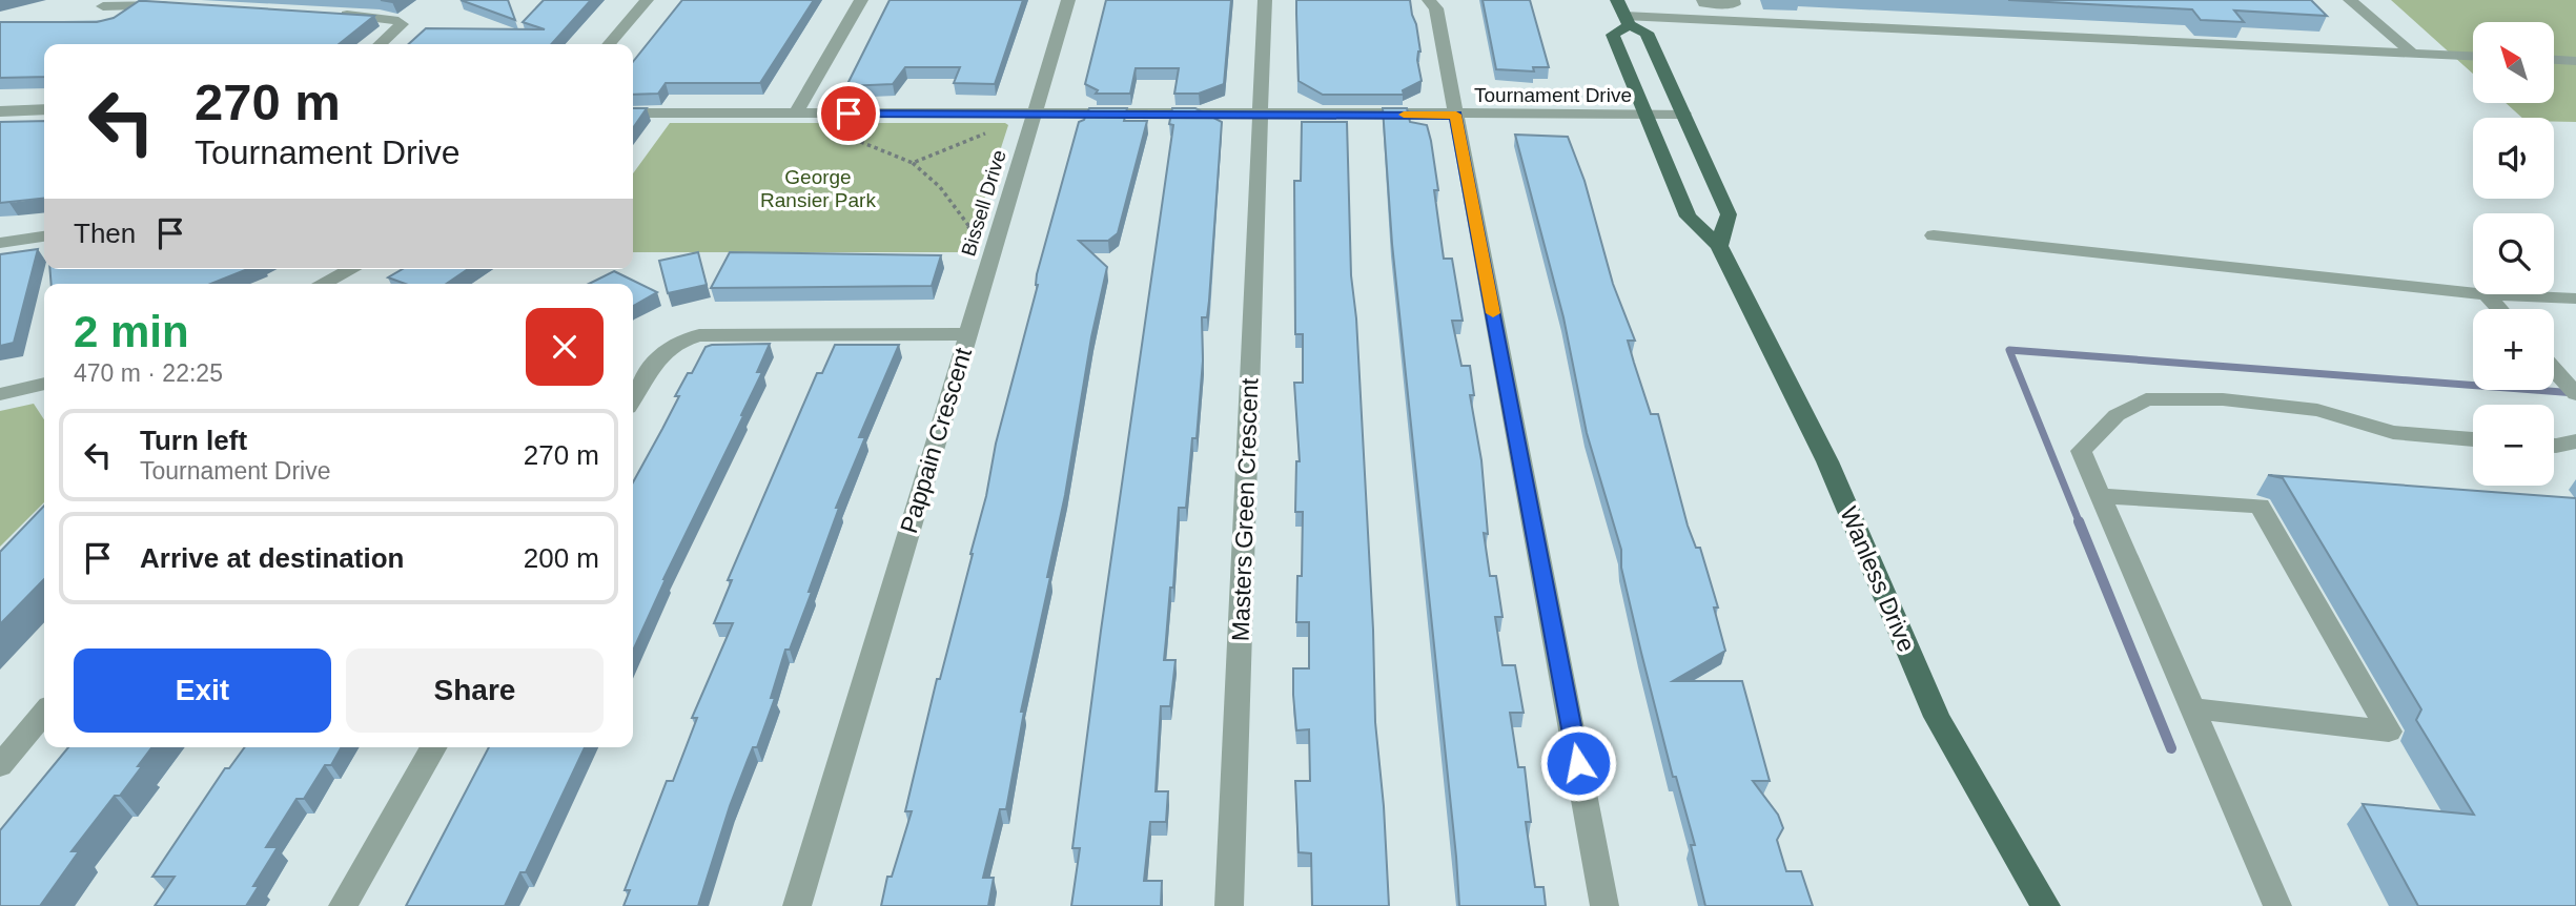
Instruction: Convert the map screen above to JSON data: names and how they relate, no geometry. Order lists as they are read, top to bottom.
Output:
{
  "streets": {
    "main road": ["Wanless Drive"],
    "street": [
      "Tournament Drive",
      "Bissell Drive",
      "Pappain Crescent",
      "Masters Green Crescent"
    ]
  },
  "crossings": [
    ["Tournament Drive", "Bissell Drive"],
    ["Tournament Drive", "Masters Green Crescent"],
    ["Tournament Drive", "Wanless Drive"],
    ["Bissell Drive", "Pappain Crescent"]
  ],
  "parks": ["George Ransier Park"],
  "north": "top left",
  "page": {
    "map_buttons": ["+", "−"],
    "turn": ["270 m", "Tournament Drive"],
    "then": "Then",
    "heading": ["2 min", "470 m · 22:25"],
    "list": [
      {
        "name": "Turn left",
        "note": "Tournament Drive",
        "value": "270 m"
      },
      {
        "name": "Arrive at destination",
        "value": "200 m"
      }
    ],
    "buttons": ["Exit", "Share"]
  }
}
